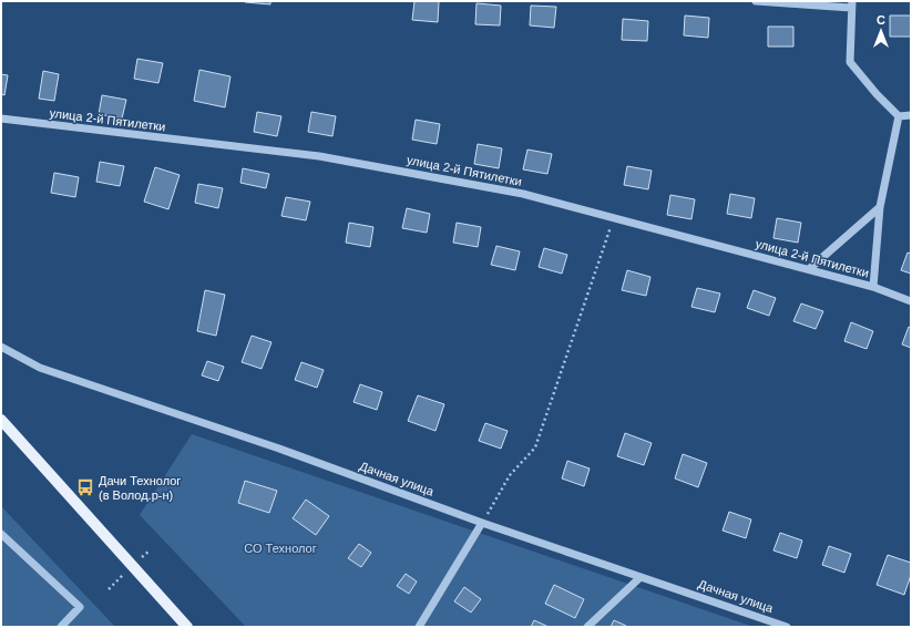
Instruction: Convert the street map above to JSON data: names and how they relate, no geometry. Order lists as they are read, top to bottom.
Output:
{
  "streets": {
    "street": ["улица 2-й Пятилетки", "Дачная улица"]
  },
  "parks": ["СО Технолог"],
  "places": {
    "bus stop": ["Дачи Технолог (в Волод.р-н)"]
  },
  "north": "top"
}
